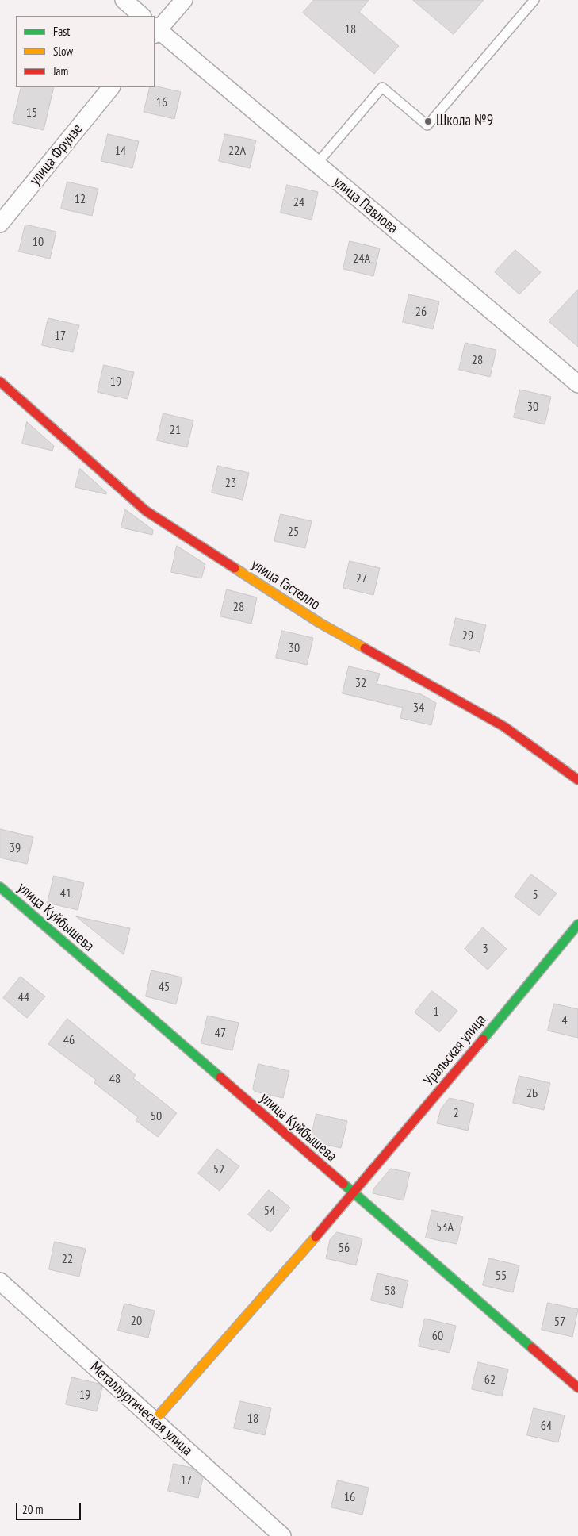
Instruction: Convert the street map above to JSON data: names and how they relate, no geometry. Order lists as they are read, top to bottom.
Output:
{
  "streets": {
    "street": [
      "улица Фрунзе",
      "улица Павлова",
      "улица Гастелло",
      "улица Куйбышева",
      "Уральская улица",
      "Металлургическая улица"
    ]
  },
  "crossings": [
    ["улица Куйбышева", "Уральская улица"],
    ["Уральская улица", "Металлургическая улица"]
  ],
  "places": ["Школа №9"],
  "house_numbers": [
    "18",
    "16",
    "15",
    "14",
    "22А",
    "12",
    "24",
    "10",
    "24А",
    "26",
    "17",
    "28",
    "19",
    "30",
    "21",
    "23",
    "25",
    "27",
    "28",
    "29",
    "30",
    "32",
    "34",
    "39",
    "41",
    "5",
    "3",
    "45",
    "44",
    "1",
    "4",
    "47",
    "46",
    "48",
    "2Б",
    "2",
    "50",
    "52",
    "54",
    "53А",
    "56",
    "22",
    "55",
    "58",
    "20",
    "57",
    "60",
    "62",
    "19",
    "18",
    "64",
    "17",
    "16"
  ],
  "legend": ["Fast", "Slow", "Jam"],
  "scale_bar": "20 m"
}
